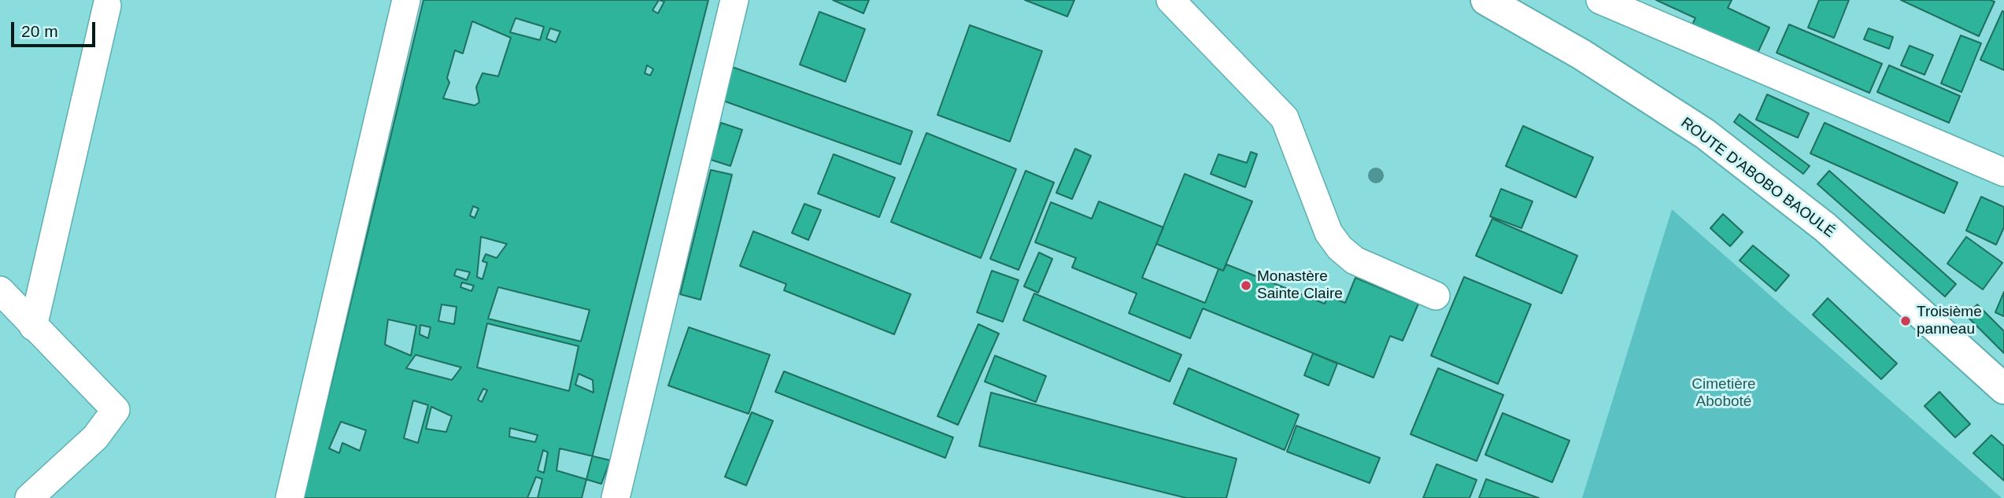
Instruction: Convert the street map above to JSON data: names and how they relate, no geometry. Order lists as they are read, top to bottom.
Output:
{
  "streets": {
    "main road": ["ROUTE D'ABOBO BAOULÉ"]
  },
  "parks": ["Cimetière Aboboté"],
  "places": ["Monastère Sainte Claire", "Troisième panneau"],
  "scale_bar": "20 m"
}
